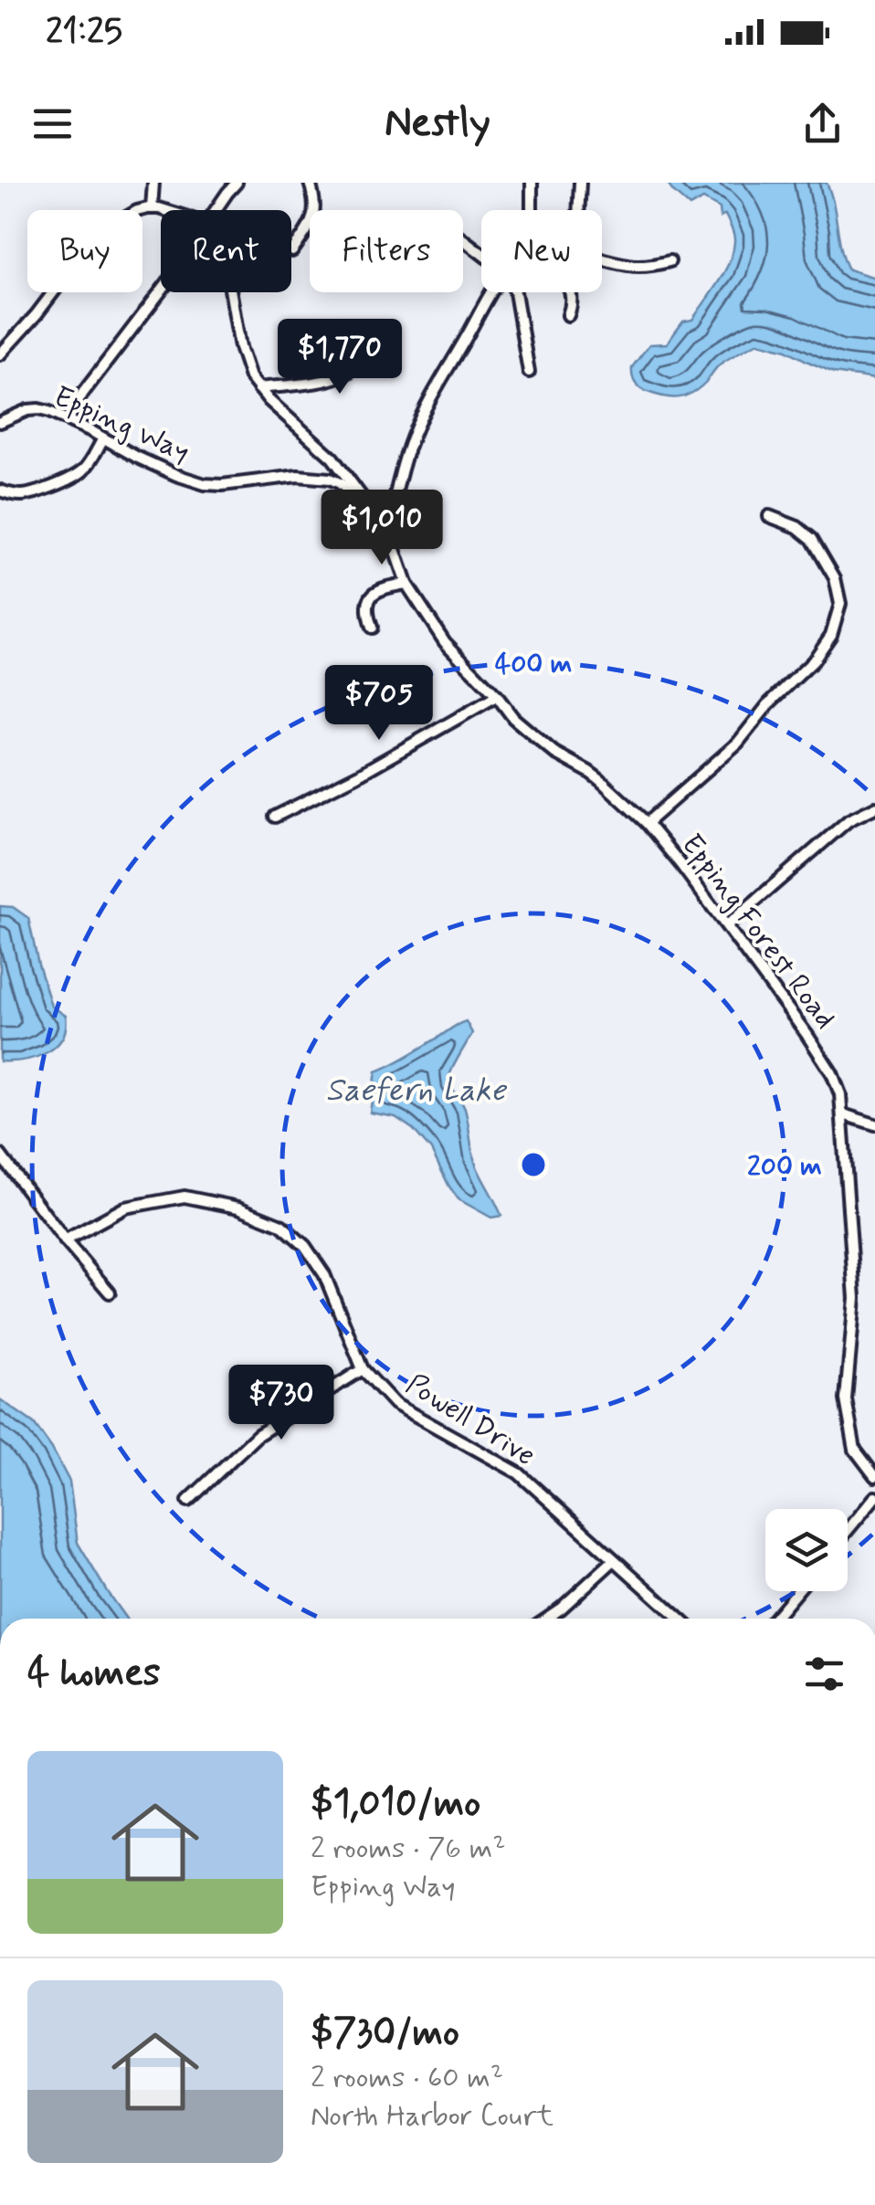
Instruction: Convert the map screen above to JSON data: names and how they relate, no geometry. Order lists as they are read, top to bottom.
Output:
{
  "streets": {
    "street": ["Epping Way", "Epping Forest Road", "Powell Drive"]
  },
  "crossings": [
    ["Epping Way", "Epping Forest Road"]
  ],
  "water": ["Saefern Lake"],
  "page": {
    "status": "21:25",
    "header": "Nestly",
    "chip": [
      "Buy",
      "Rent",
      "Filters",
      "New"
    ],
    "price": [
      "$1,770",
      "$1,010",
      "$705",
      "$730"
    ],
    "heading": "4 homes",
    "list": [
      {
        "name": "$1,010/mo",
        "note": "2 rooms · 76 m² · Epping Way"
      },
      {
        "name": "$730/mo",
        "note": "2 rooms · 60 m² · North Harbor Court"
      }
    ]
  },
  "rings": ["400 m", "200 m"]
}
